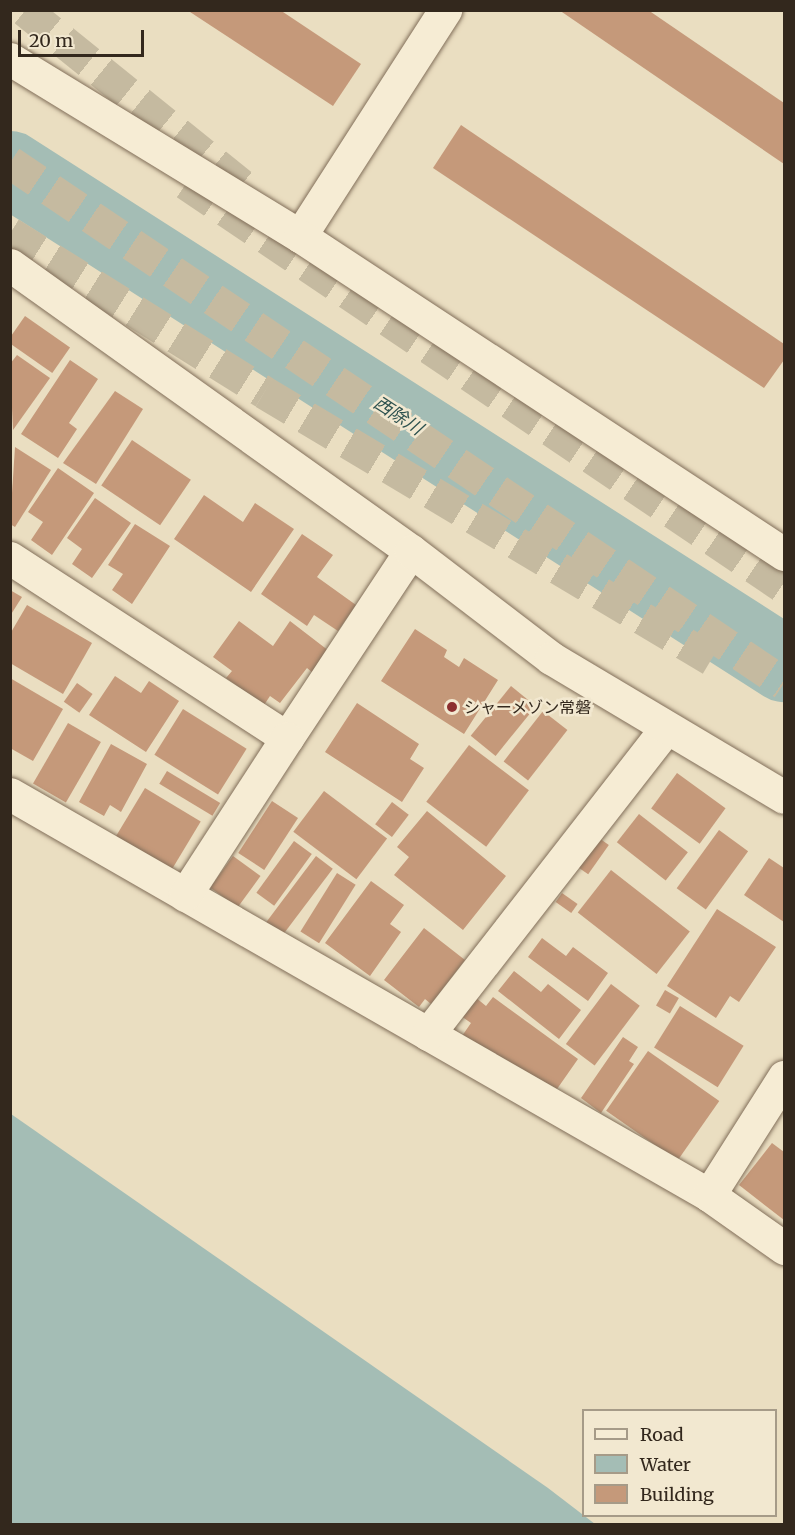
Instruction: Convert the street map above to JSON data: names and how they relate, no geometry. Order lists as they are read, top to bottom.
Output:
{
  "water": ["西除川"],
  "places": ["シャーメゾン常磐"],
  "legend": ["Road", "Water", "Building"],
  "scale_bar": "20 m"
}
